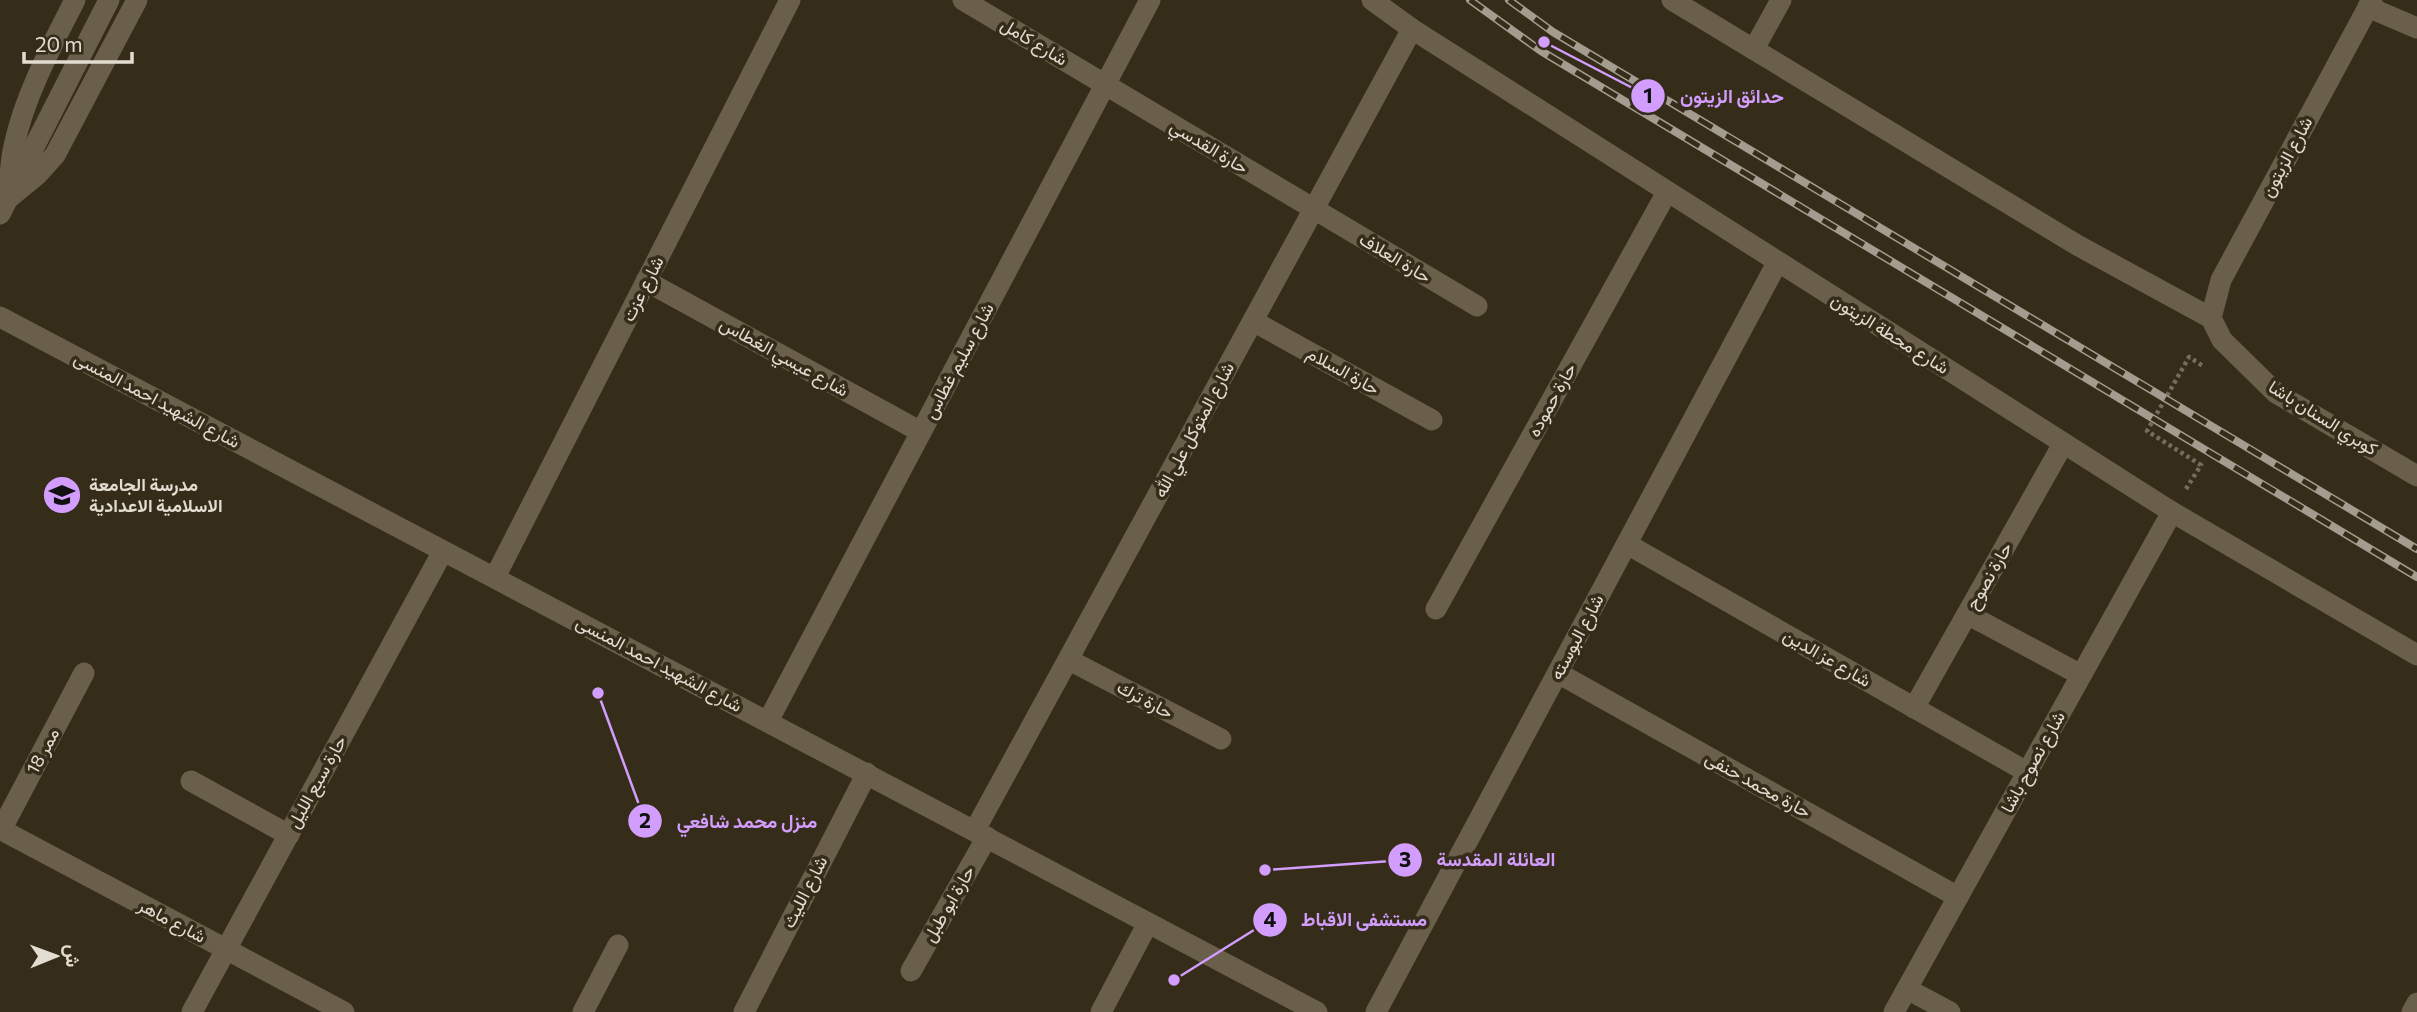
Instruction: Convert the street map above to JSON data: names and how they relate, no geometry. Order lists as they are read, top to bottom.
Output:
{
  "streets": {
    "street": [
      "شارع كامل",
      "حارة القدسي",
      "شارع الزيتون",
      "حارة العلاف",
      "شارع عزت",
      "شارع محطة الزيتون",
      "شارع عيسي الغطاس",
      "شارع سليم غطاس",
      "حارة السلام",
      "شارع الشهيد احمد المنسى",
      "حارة حموده",
      "كوبري السنان باشا",
      "شارع المتوكل علي الله",
      "حارة نصوح",
      "شارع البوسته",
      "شارع عز الدين",
      "حارة ترك",
      "ممر 18",
      "شارع نصوح باشا",
      "حارة سبع الليل",
      "حارة محمد حنفى",
      "شارع الليث",
      "حارة ابو طبل",
      "شارع ماهر"
    ]
  },
  "crossings": [
    ["شارع كامل", "حارة القدسي"],
    ["شارع كامل", "شارع سليم غطاس"],
    ["حارة القدسي", "حارة العلاف"],
    ["حارة القدسي", "شارع سليم غطاس"],
    ["حارة القدسي", "شارع المتوكل علي الله"],
    ["شارع الزيتون", "كوبري السنان باشا"],
    ["حارة العلاف", "شارع المتوكل علي الله"],
    ["شارع عزت", "شارع عيسي الغطاس"],
    ["شارع عزت", "شارع الشهيد احمد المنسى"],
    ["شارع محطة الزيتون", "حارة حموده"],
    ["شارع محطة الزيتون", "شارع المتوكل علي الله"],
    ["شارع محطة الزيتون", "حارة نصوح"],
    ["شارع محطة الزيتون", "شارع البوسته"],
    ["شارع محطة الزيتون", "شارع نصوح باشا"],
    ["شارع عيسي الغطاس", "شارع سليم غطاس"],
    ["شارع سليم غطاس", "شارع الشهيد احمد المنسى"],
    ["حارة السلام", "شارع المتوكل علي الله"],
    ["شارع الشهيد احمد المنسى", "شارع المتوكل علي الله"],
    ["شارع الشهيد احمد المنسى", "حارة سبع الليل"],
    ["شارع الشهيد احمد المنسى", "شارع الليث"],
    ["شارع الشهيد احمد المنسى", "حارة ابو طبل"],
    ["شارع المتوكل علي الله", "حارة ترك"],
    ["شارع المتوكل علي الله", "حارة ابو طبل"],
    ["حارة نصوح", "شارع عز الدين"],
    ["شارع البوسته", "شارع عز الدين"],
    ["شارع البوسته", "حارة محمد حنفى"],
    ["شارع عز الدين", "شارع نصوح باشا"],
    ["ممر 18", "شارع ماهر"],
    ["شارع نصوح باشا", "حارة محمد حنفى"],
    ["حارة سبع الليل", "شارع ماهر"]
  ],
  "places": {
    "other": [
      "حدائق الزيتون",
      "منزل محمد شافعي",
      "العائلة المقدسة",
      "مستشفى الاقباط"
    ],
    "school or university": ["مدرسة الجامعة الاسلامية الاعدادية"]
  },
  "scale_bar": "20 m",
  "north": "right"
}
